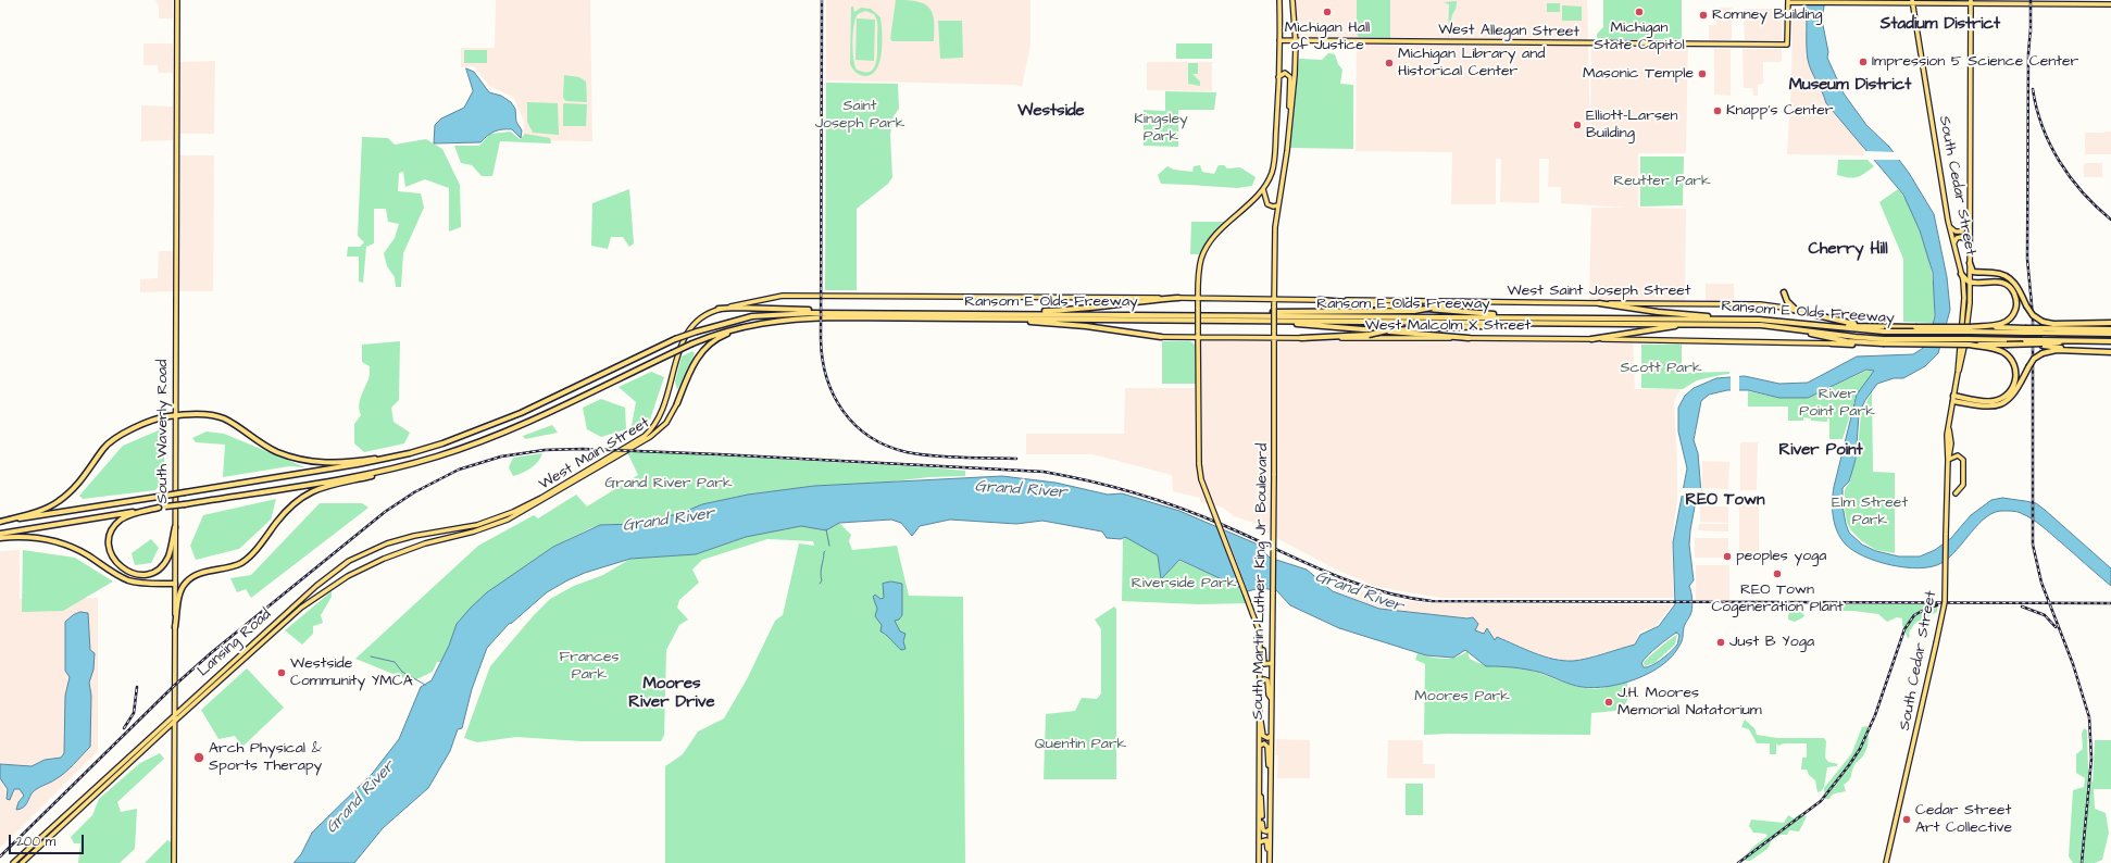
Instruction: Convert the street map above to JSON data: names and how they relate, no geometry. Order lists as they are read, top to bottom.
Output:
{
  "streets": {
    "highway": ["Ransom E Olds Freeway"],
    "main road": [
      "West Allegan Street",
      "South Cedar Street",
      "West Saint Joseph Street",
      "West Malcolm X Street",
      "South Waverly Road",
      "West Main Street",
      "South Martin Luther King Jr Boulevard",
      "Lansing Road"
    ]
  },
  "crossings": [
    ["West Allegan Street", "South Martin Luther King Jr Boulevard"],
    ["West Saint Joseph Street", "West Main Street"],
    ["West Saint Joseph Street", "South Martin Luther King Jr Boulevard"],
    ["West Malcolm X Street", "South Martin Luther King Jr Boulevard"],
    ["South Waverly Road", "Lansing Road"],
    ["West Main Street", "Lansing Road"]
  ],
  "districts": [
    "Stadium District",
    "Museum District",
    "Westside",
    "Cherry Hill",
    "River Point",
    "REO Town",
    "Moores River Drive"
  ],
  "water": ["Grand River"],
  "parks": [
    "Saint Joseph Park",
    "Kingsley Park",
    "Reutter Park",
    "Scott Park",
    "River Point Park",
    "Grand River Park",
    "Elm Street Park",
    "Riverside Park",
    "Frances Park",
    "Moores Park",
    "Quentin Park"
  ],
  "places": [
    "Michigan Hall of Justice",
    "Michigan State Capitol",
    "Romney Building",
    "Impression 5 Science Center",
    "Michigan Library and Historical Center",
    "Masonic Temple",
    "Knapp's Center",
    "Elliott-Larsen Building",
    "peoples yoga",
    "REO Town Cogeneration Plant",
    "Just B Yoga",
    "Westside Community YMCA",
    "J.H. Moores Memorial Natatorium",
    "Arch Physical & Sports Therapy",
    "Cedar Street Art Collective"
  ],
  "scale_bar": "200 m"
}
